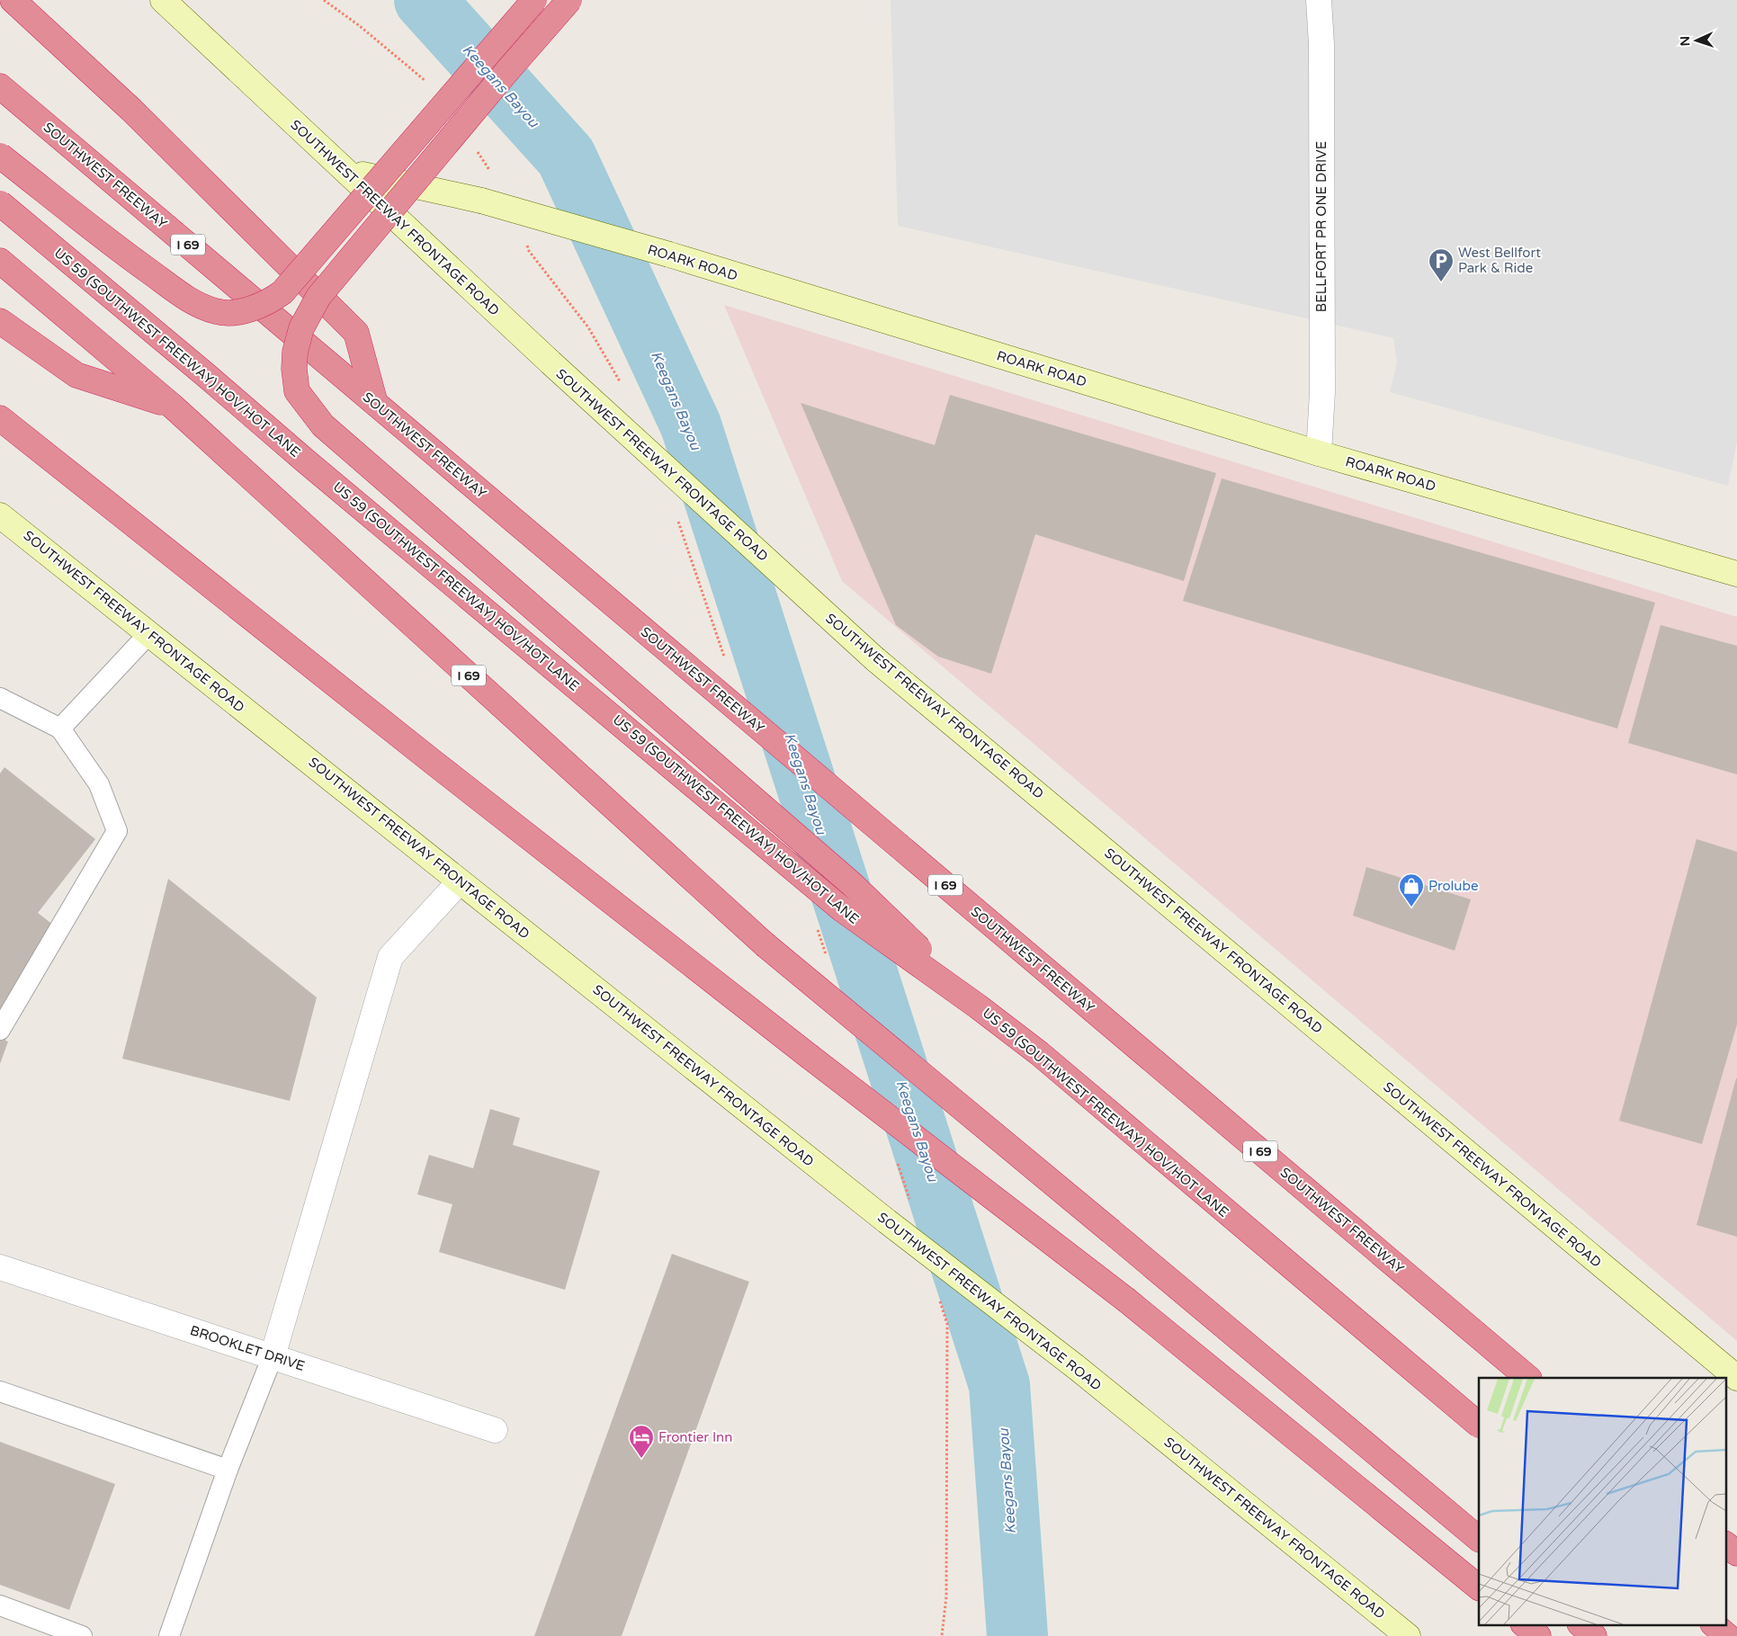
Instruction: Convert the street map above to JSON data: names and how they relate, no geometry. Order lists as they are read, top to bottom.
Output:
{
  "streets": {
    "highway": ["SOUTHWEST FREEWAY", "I 69", "US 59 (SOUTHWEST FREEWAY) HOV/HOT LANE"],
    "main road": ["SOUTHWEST FREEWAY FRONTAGE ROAD", "ROARK ROAD"],
    "street": ["BELLFORT PR ONE DRIVE", "BROOKLET DRIVE"]
  },
  "crossings": [
    ["SOUTHWEST FREEWAY FRONTAGE ROAD", "ROARK ROAD"],
    ["BELLFORT PR ONE DRIVE", "ROARK ROAD"]
  ],
  "water": ["Keegans Bayou"],
  "places": {
    "parking": ["West Bellfort Park & Ride"],
    "shop": ["Prolube"],
    "hotel": ["Frontier Inn"]
  },
  "north": "left"
}
